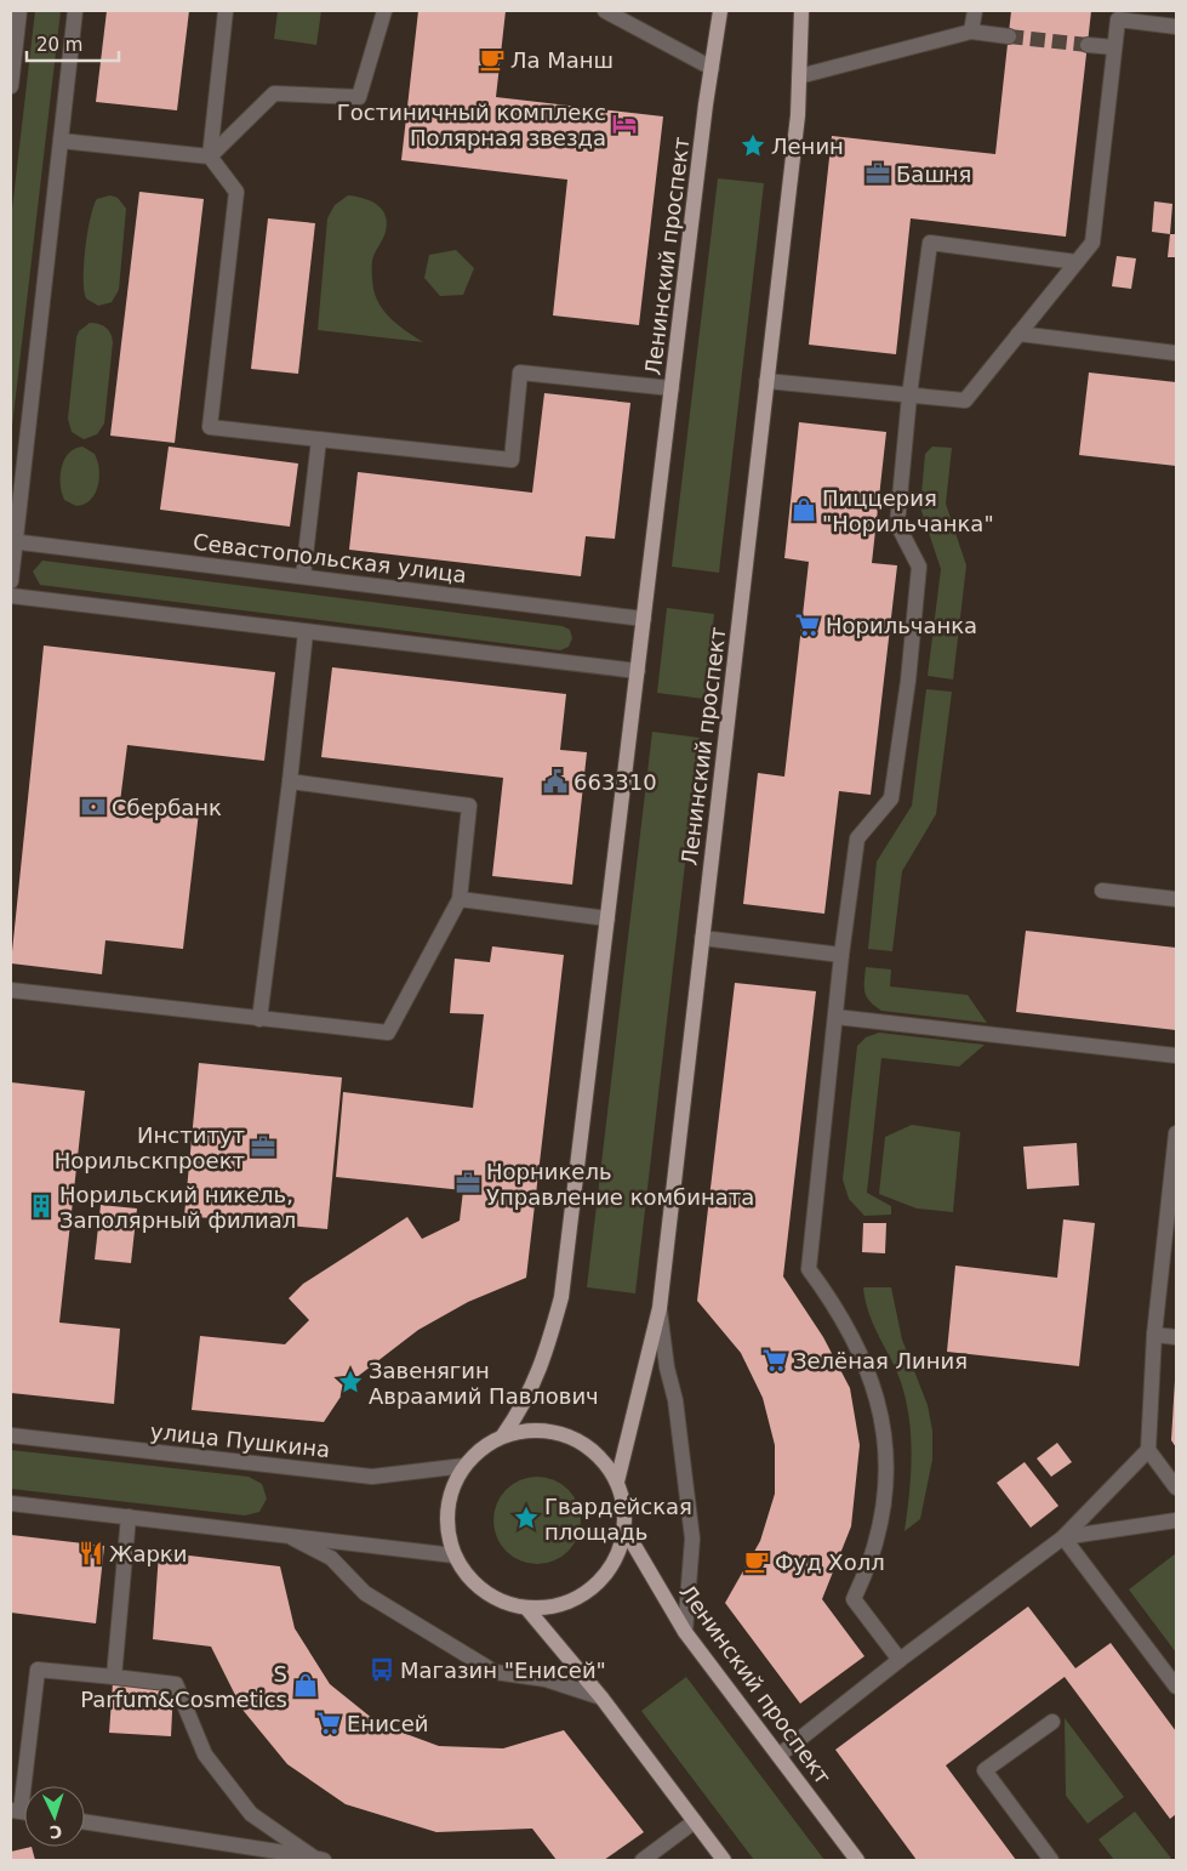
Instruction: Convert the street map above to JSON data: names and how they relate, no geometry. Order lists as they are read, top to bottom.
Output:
{
  "streets": {
    "main road": ["Ленинский проспект"],
    "street": ["Севастопольская улица", "улица Пушкина"]
  },
  "crossings": [
    ["Ленинский проспект", "Севастопольская улица"],
    ["Ленинский проспект", "улица Пушкина"]
  ],
  "places": {
    "cafe": ["Ла Манш", "Фуд Холл"],
    "hotel": ["Гостиничный комплекс Полярная звезда"],
    "place": ["Ленин", "Завенягин Авраамий Павлович", "Гвардейская площадь"],
    "office": ["Башня", "Институт Норильскпроект", "Норникель Управление комбината"],
    "shop": ["Пиццерия \"Норильчанка\"", "S Parfum&Cosmetics"],
    "supermarket": ["Норильчанка", "Зелёная Линия", "Енисей"],
    "public building": ["663310"],
    "bank": ["Сбербанк"],
    "building": ["Норильский никель, Заполярный филиал"],
    "restaurant": ["Жарки"],
    "bus stop": ["Магазин \"Енисей\""]
  },
  "scale_bar": "20 m",
  "north": "bottom"
}
